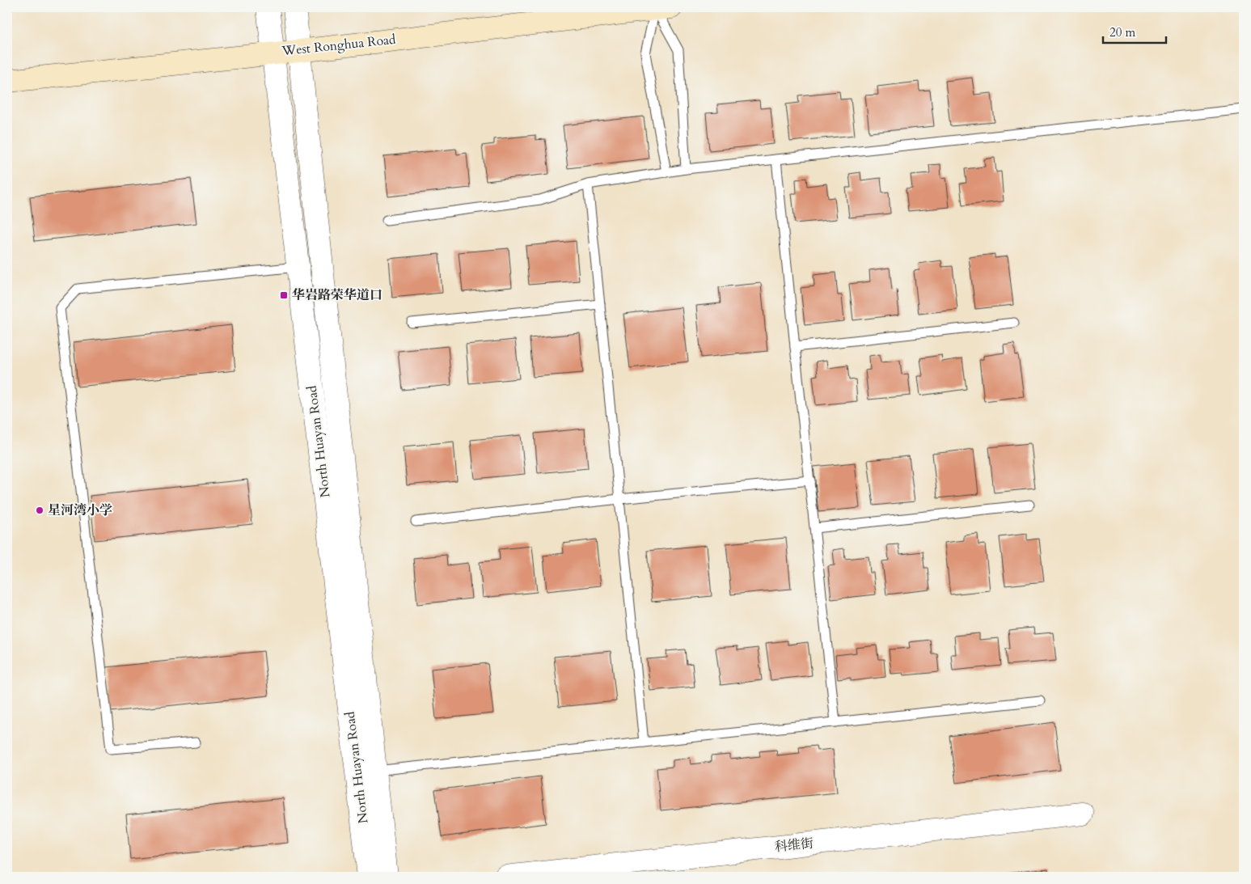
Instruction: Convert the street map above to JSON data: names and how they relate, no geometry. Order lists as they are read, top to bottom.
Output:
{
  "streets": {
    "main road": ["West Ronghua Road"],
    "street": ["North Huayan Road", "科维街"]
  },
  "crossings": [
    ["West Ronghua Road", "North Huayan Road"]
  ],
  "places": {
    "transit": ["华岩路荣华道口"],
    "other": ["星河湾小学"]
  },
  "scale_bar": "20 m"
}
